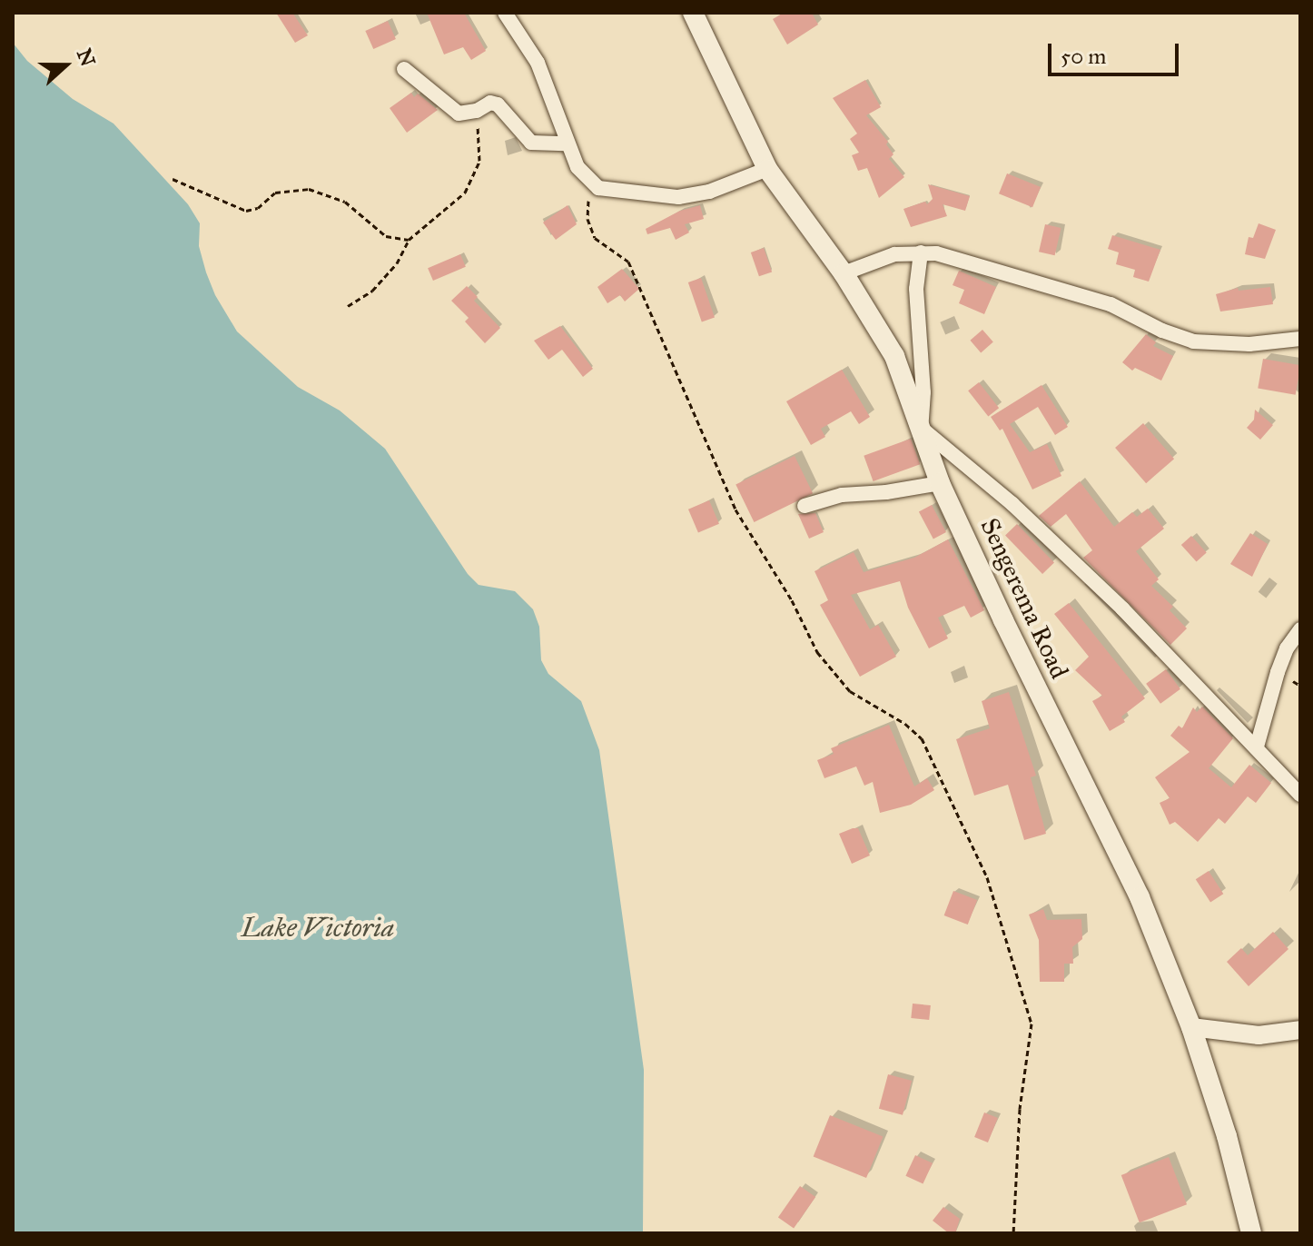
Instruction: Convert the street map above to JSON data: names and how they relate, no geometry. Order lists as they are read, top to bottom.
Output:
{
  "streets": {
    "main road": ["Sengerema Road"]
  },
  "water": ["Lake Victoria"],
  "scale_bar": "50 m",
  "north": "right"
}
